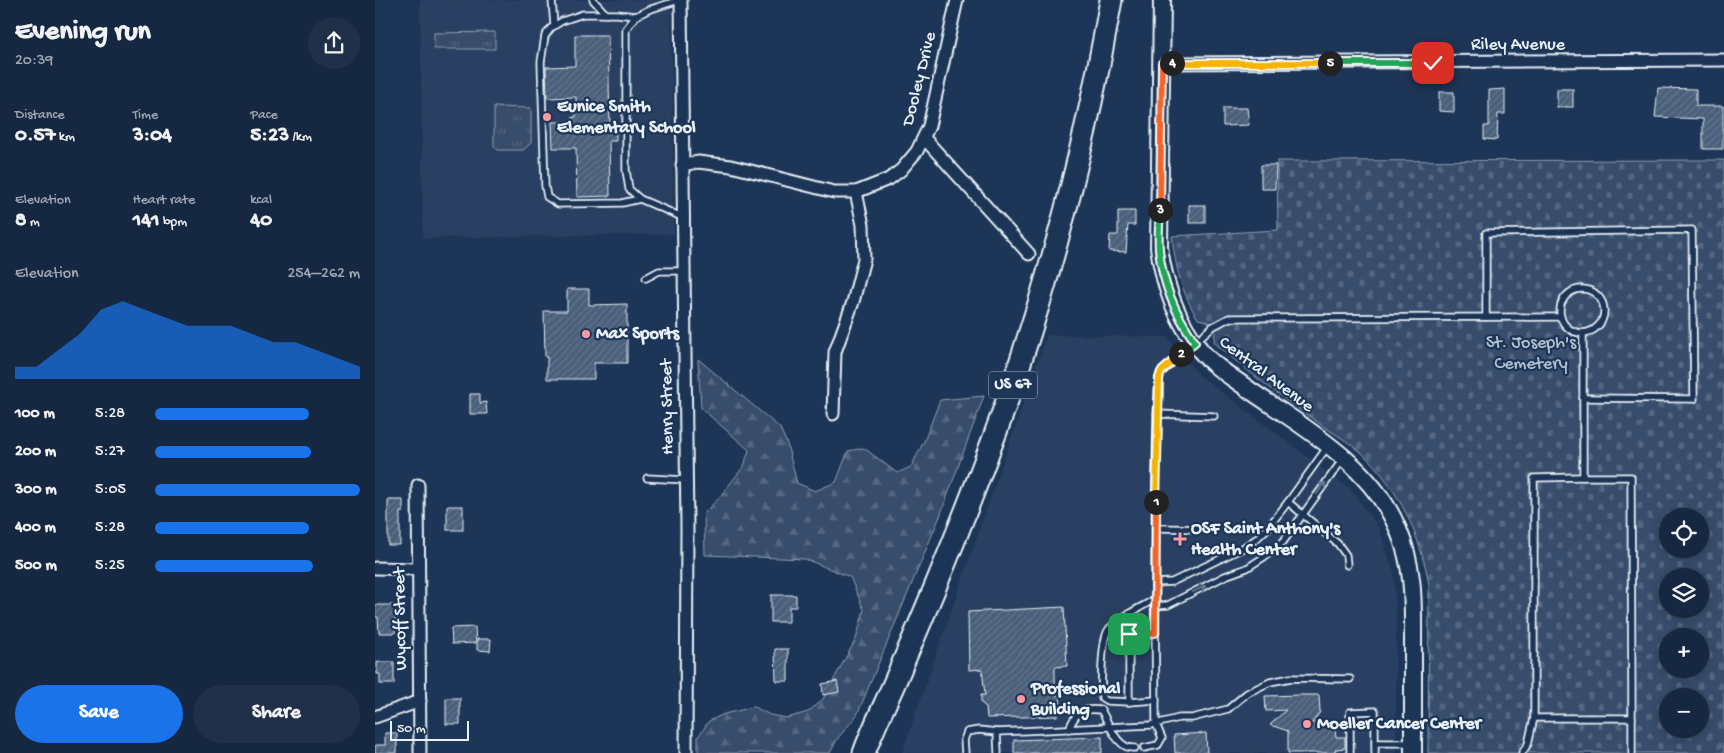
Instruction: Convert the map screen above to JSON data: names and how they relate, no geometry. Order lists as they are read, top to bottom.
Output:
{
  "streets": {
    "highway": ["US 67"],
    "street": [
      "Riley Avenue",
      "Dooley Drive",
      "Central Avenue",
      "Henry Street",
      "Wycoff Street"
    ]
  },
  "crossings": [
    ["Riley Avenue", "Central Avenue"],
    ["Dooley Drive", "Henry Street"]
  ],
  "parks": ["St. Joseph's Cemetery"],
  "places": {
    "other": [
      "Eunice Smith Elementary School",
      "Max Sports",
      "Professional Building",
      "Moeller Cancer Center"
    ],
    "health": ["OSF Saint Anthony's Health Center"]
  },
  "scale_bar": "50 m",
  "page": {
    "heading": ["Evening run", "20:39"],
    "pins": [
      "4",
      "5",
      "3",
      "2",
      "1"
    ],
    "stats": [
      ["Distance", "0.57 km"],
      ["Time", "3:04"],
      ["Pace", "5:23 /km"],
      ["Elevation", "8 m"],
      ["Heart rate", "141 bpm"],
      ["kcal", "40"]
    ],
    "chart": ["Elevation", "254–262 m"],
    "list": [
      {
        "name": "100 m",
        "note": "5:28"
      },
      {
        "name": "200 m",
        "note": "5:27"
      },
      {
        "name": "300 m",
        "note": "5:05"
      },
      {
        "name": "400 m",
        "note": "5:28"
      },
      {
        "name": "500 m",
        "note": "5:25"
      }
    ],
    "map_buttons": ["+", "−"],
    "buttons": ["Save", "Share"],
    "scale": "50 m"
  }
}
